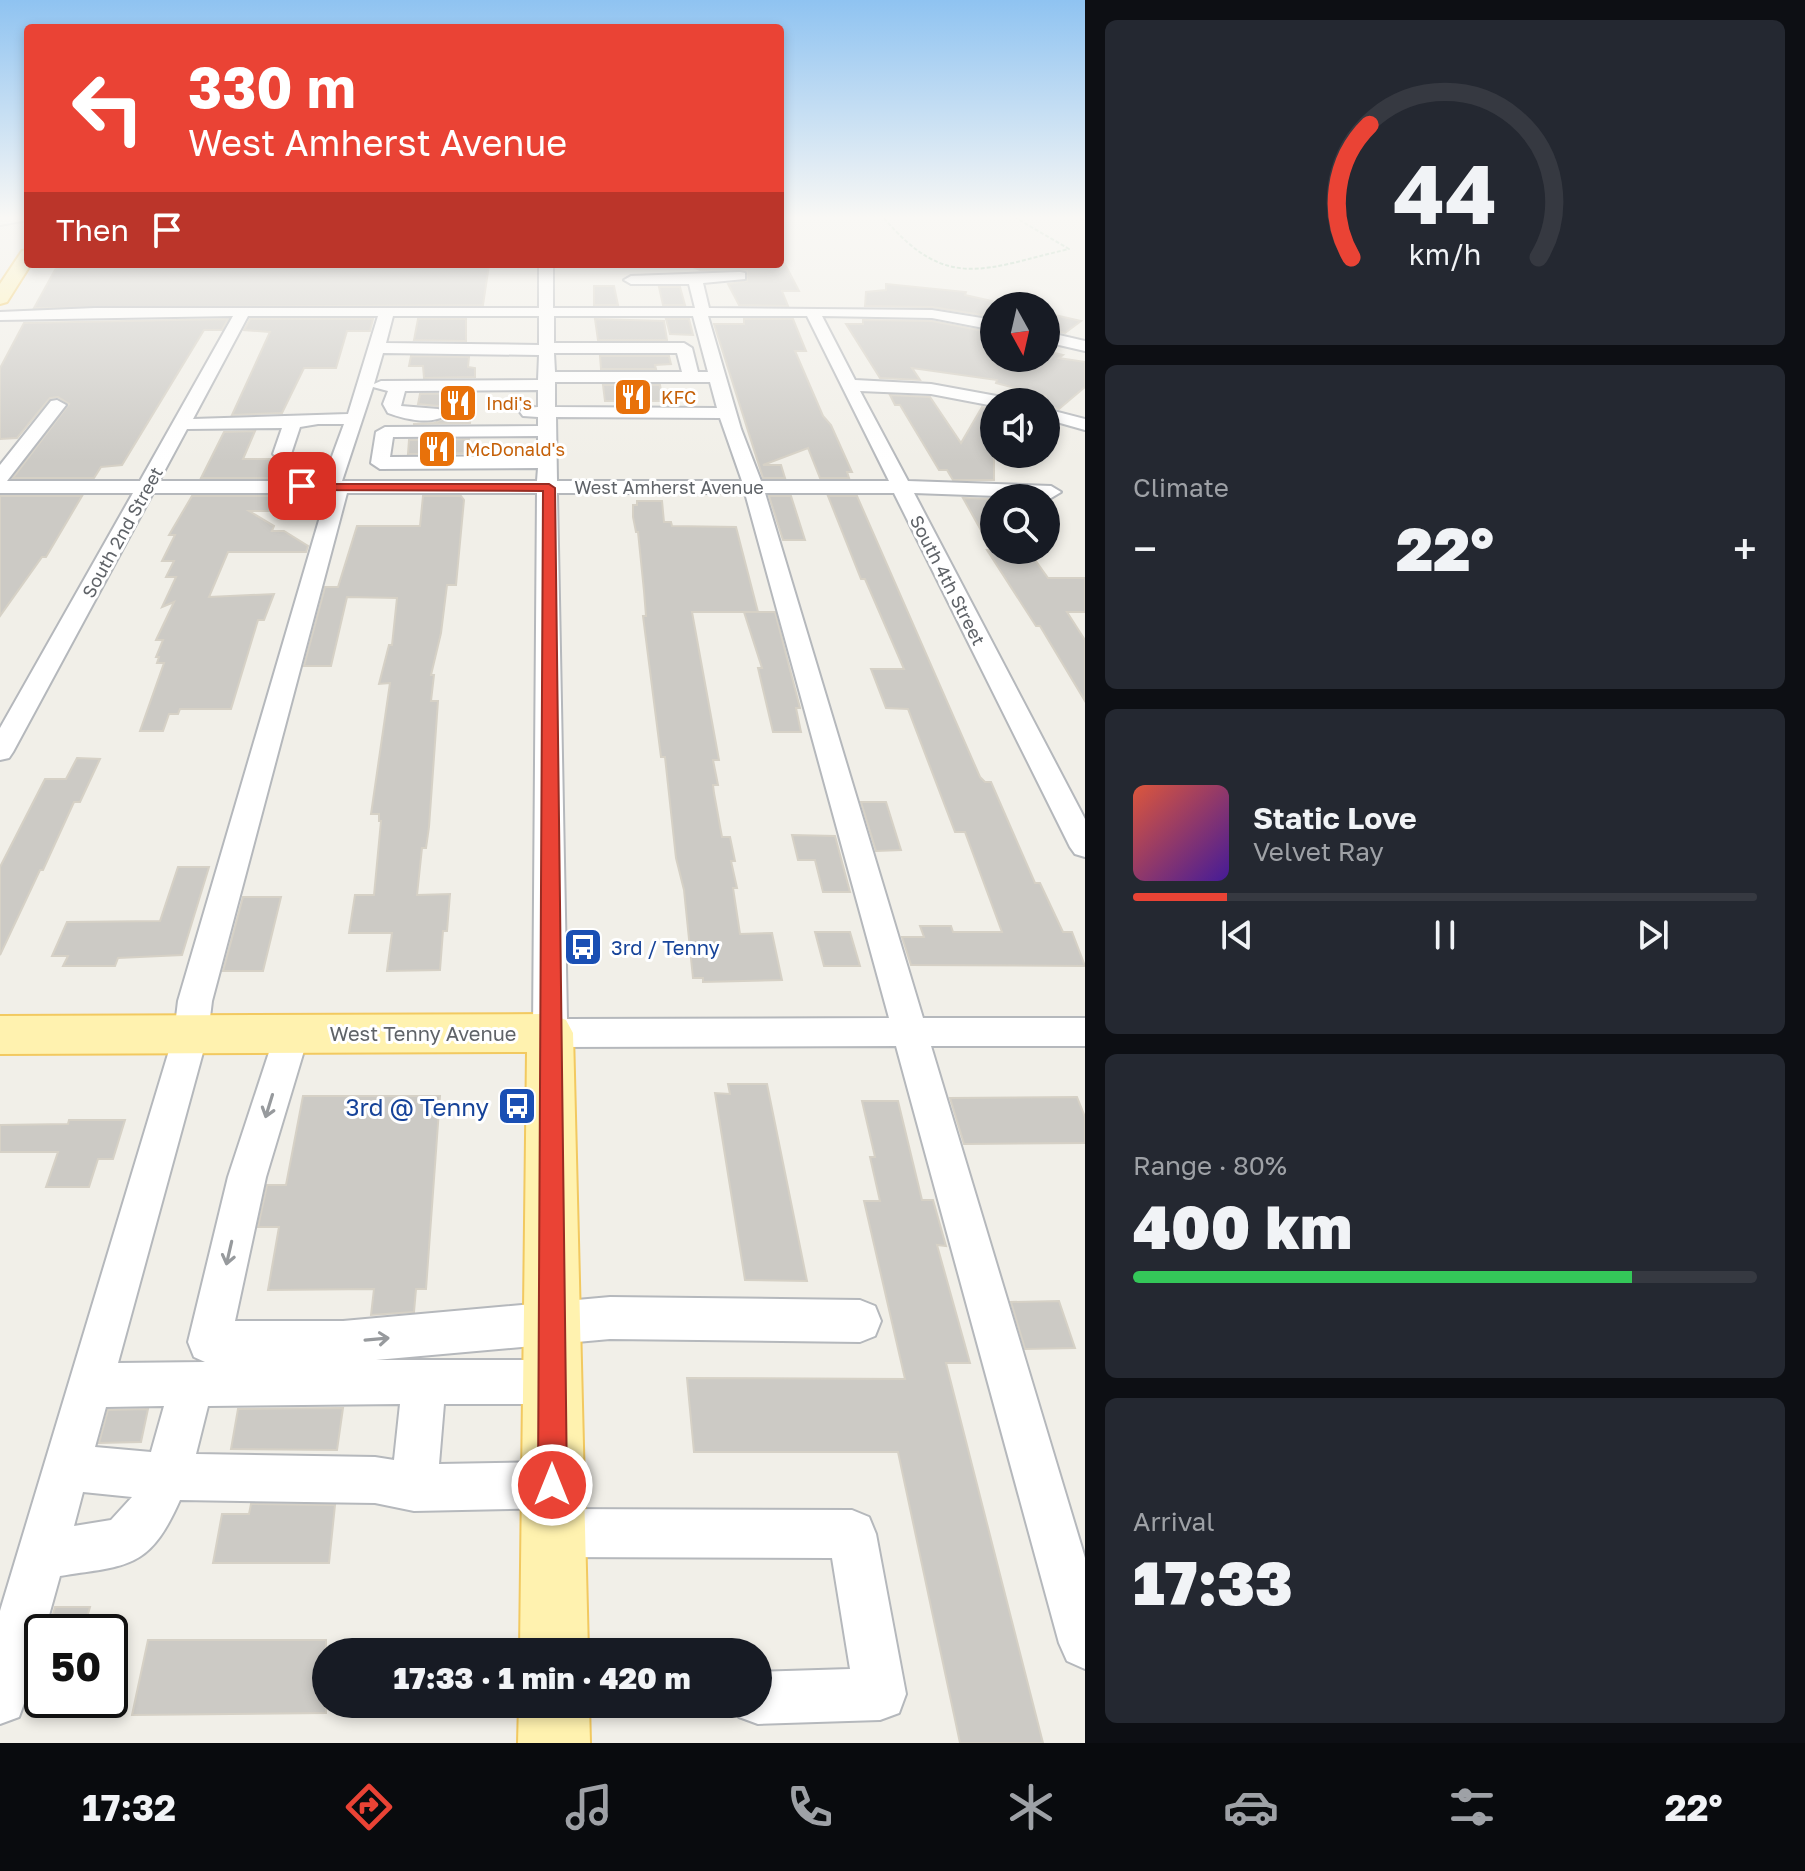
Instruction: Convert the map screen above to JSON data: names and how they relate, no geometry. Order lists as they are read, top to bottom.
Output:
{
  "streets": {
    "main road": ["West Tenny Avenue"],
    "street": ["West Amherst Avenue", "South 2nd Street", "South 4th Street"]
  },
  "crossings": [
    ["West Amherst Avenue", "South 2nd Street"],
    ["West Amherst Avenue", "South 4th Street"]
  ],
  "places": {
    "restaurant": ["KFC", "Indi's", "McDonald's"],
    "bus stop": ["3rd / Tenny", "3rd @ Tenny"]
  },
  "north": "bottom",
  "page": {
    "turn": ["330 m", "West Amherst Avenue"],
    "then": "Then",
    "tile": [
      "Climate",
      ["Range · 80%", "400 km"],
      ["Arrival", "17:33"]
    ],
    "heat": ["−", "22°", "+"],
    "song": ["Static Love", "Velvet Ray"],
    "limit": "50",
    "trip": "17:33 · 1 min · 420 m",
    "tabs": ["17:32", "22°"],
    "gauge": ["44", "km/h"]
  }
}
